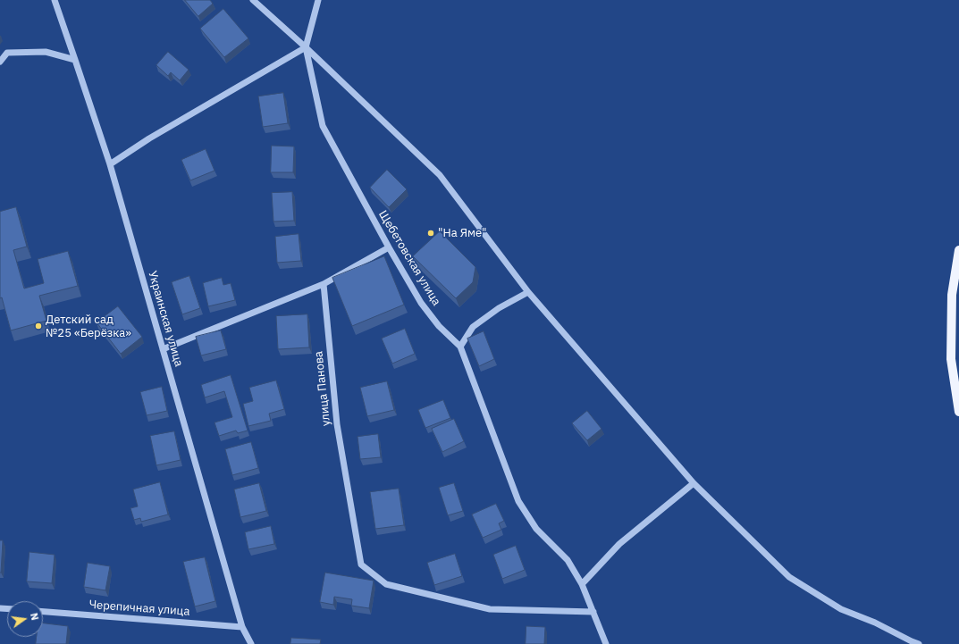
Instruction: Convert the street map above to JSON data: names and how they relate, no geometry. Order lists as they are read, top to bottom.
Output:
{
  "streets": {
    "street": [
      "Щебетовская улица",
      "Украинская улица",
      "улица Панова",
      "Черепичная улица"
    ]
  },
  "crossings": [
    ["Щебетовская улица", "улица Панова"],
    ["Украинская улица", "Черепичная улица"]
  ],
  "places": ["\"На Яме\"", "Детский сад №25 «Берёзка»"],
  "north": "right"
}
